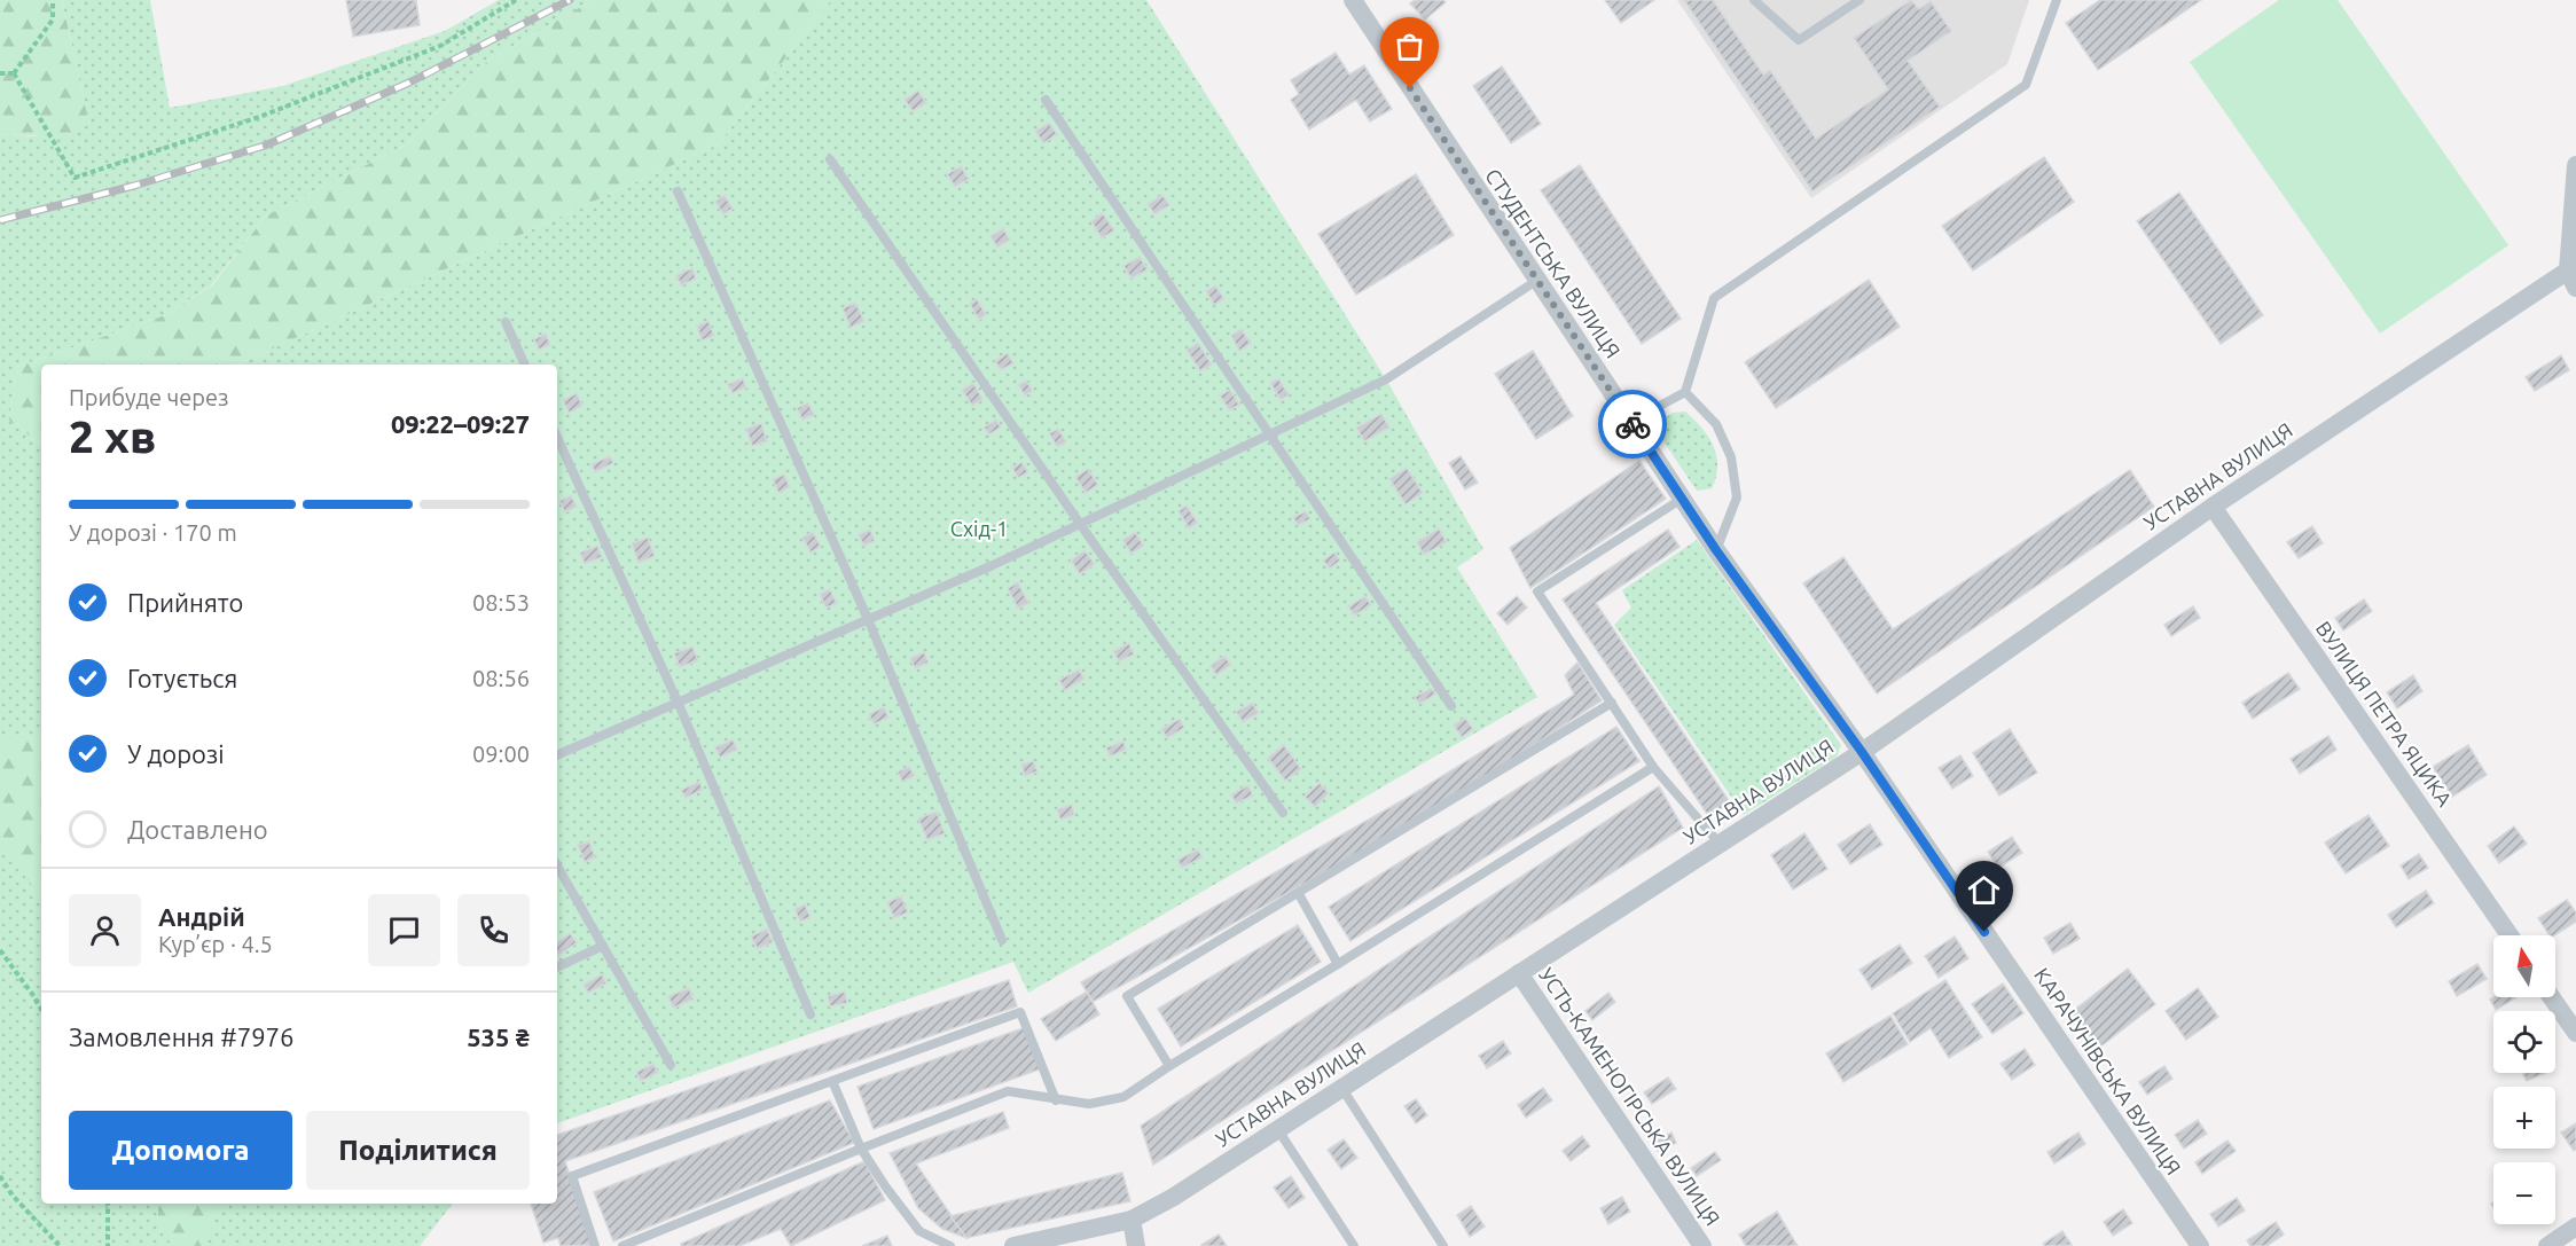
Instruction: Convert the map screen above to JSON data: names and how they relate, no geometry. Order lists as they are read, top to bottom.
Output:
{
  "streets": {
    "street": [
      "СТУДЕНТСЬКА ВУЛИЦЯ",
      "УСТАВНА ВУЛИЦЯ",
      "ВУЛИЦЯ ПЕТРА ЯЦИКА",
      "КАРАЧУНІВСЬКА ВУЛИЦЯ",
      "УСТЬ-КАМЕНОГІРСЬКА ВУЛИЦЯ"
    ]
  },
  "crossings": [
    ["СТУДЕНТСЬКА ВУЛИЦЯ", "УСТАВНА ВУЛИЦЯ"],
    ["СТУДЕНТСЬКА ВУЛИЦЯ", "КАРАЧУНІВСЬКА ВУЛИЦЯ"],
    ["УСТАВНА ВУЛИЦЯ", "ВУЛИЦЯ ПЕТРА ЯЦИКА"],
    ["УСТАВНА ВУЛИЦЯ", "КАРАЧУНІВСЬКА ВУЛИЦЯ"],
    ["УСТАВНА ВУЛИЦЯ", "УСТЬ-КАМЕНОГІРСЬКА ВУЛИЦЯ"]
  ],
  "parks": ["Схід-1"],
  "north": "top",
  "page": {
    "heading": ["2 хв", "Прибуде через", "09:22–09:27"],
    "panel": [
      "Андрій",
      "Кур’єр · 4.5",
      "Замовлення #7976",
      "535 ₴"
    ],
    "bar": "У дорозі · 170 m",
    "list": [
      ["Прийнято", "08:53"],
      ["Готується", "08:56"],
      ["У дорозі", "09:00"],
      "Доставлено"
    ],
    "map_buttons": ["+", "−"],
    "buttons": ["Допомога", "Поділитися"]
  }
}
